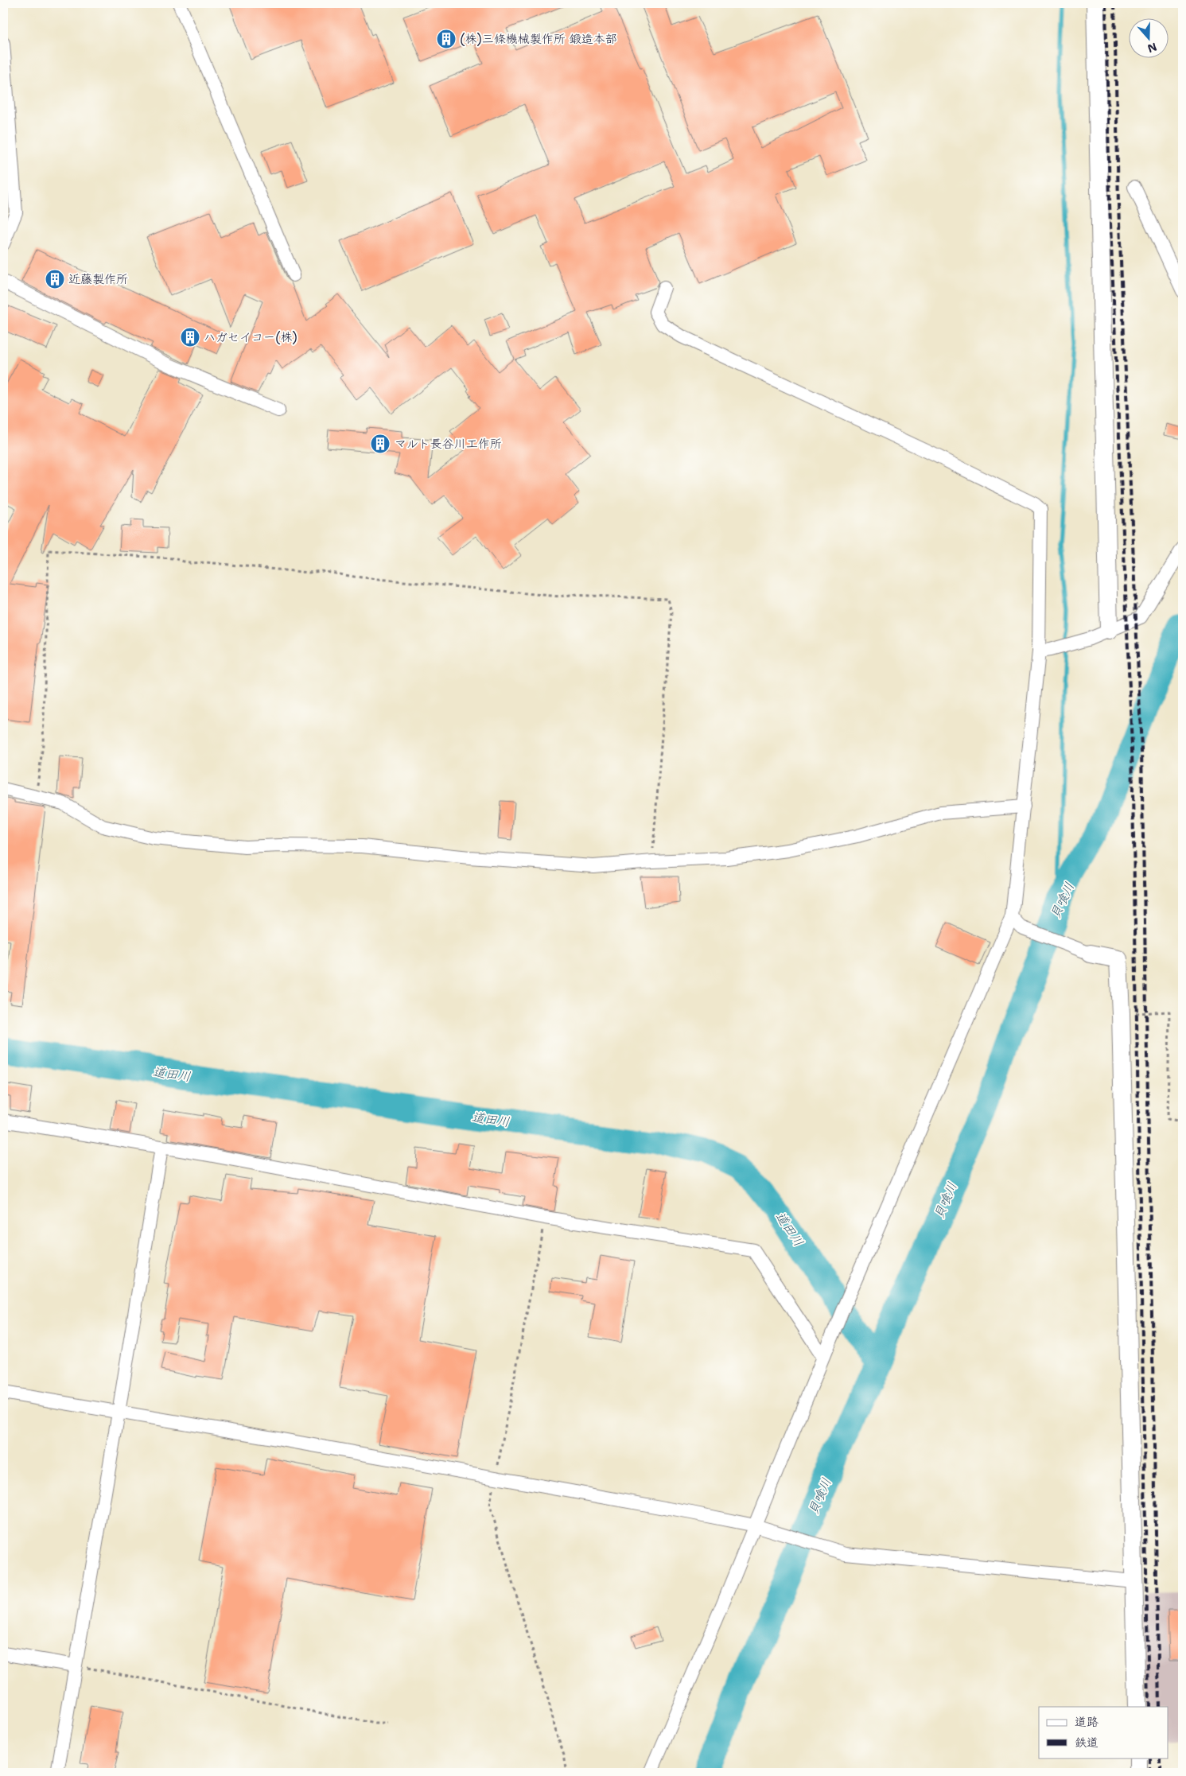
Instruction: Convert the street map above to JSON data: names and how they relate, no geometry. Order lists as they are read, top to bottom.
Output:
{
  "water": ["貝喰川", "道田川"],
  "places": {
    "building": [
      "(株)三條機械製作所 鍛造本部",
      "近藤製作所",
      "ハガセイコー(株)",
      "マルト長谷川工作所"
    ]
  },
  "legend": ["道路", "鉄道"],
  "north": "bottom"
}
